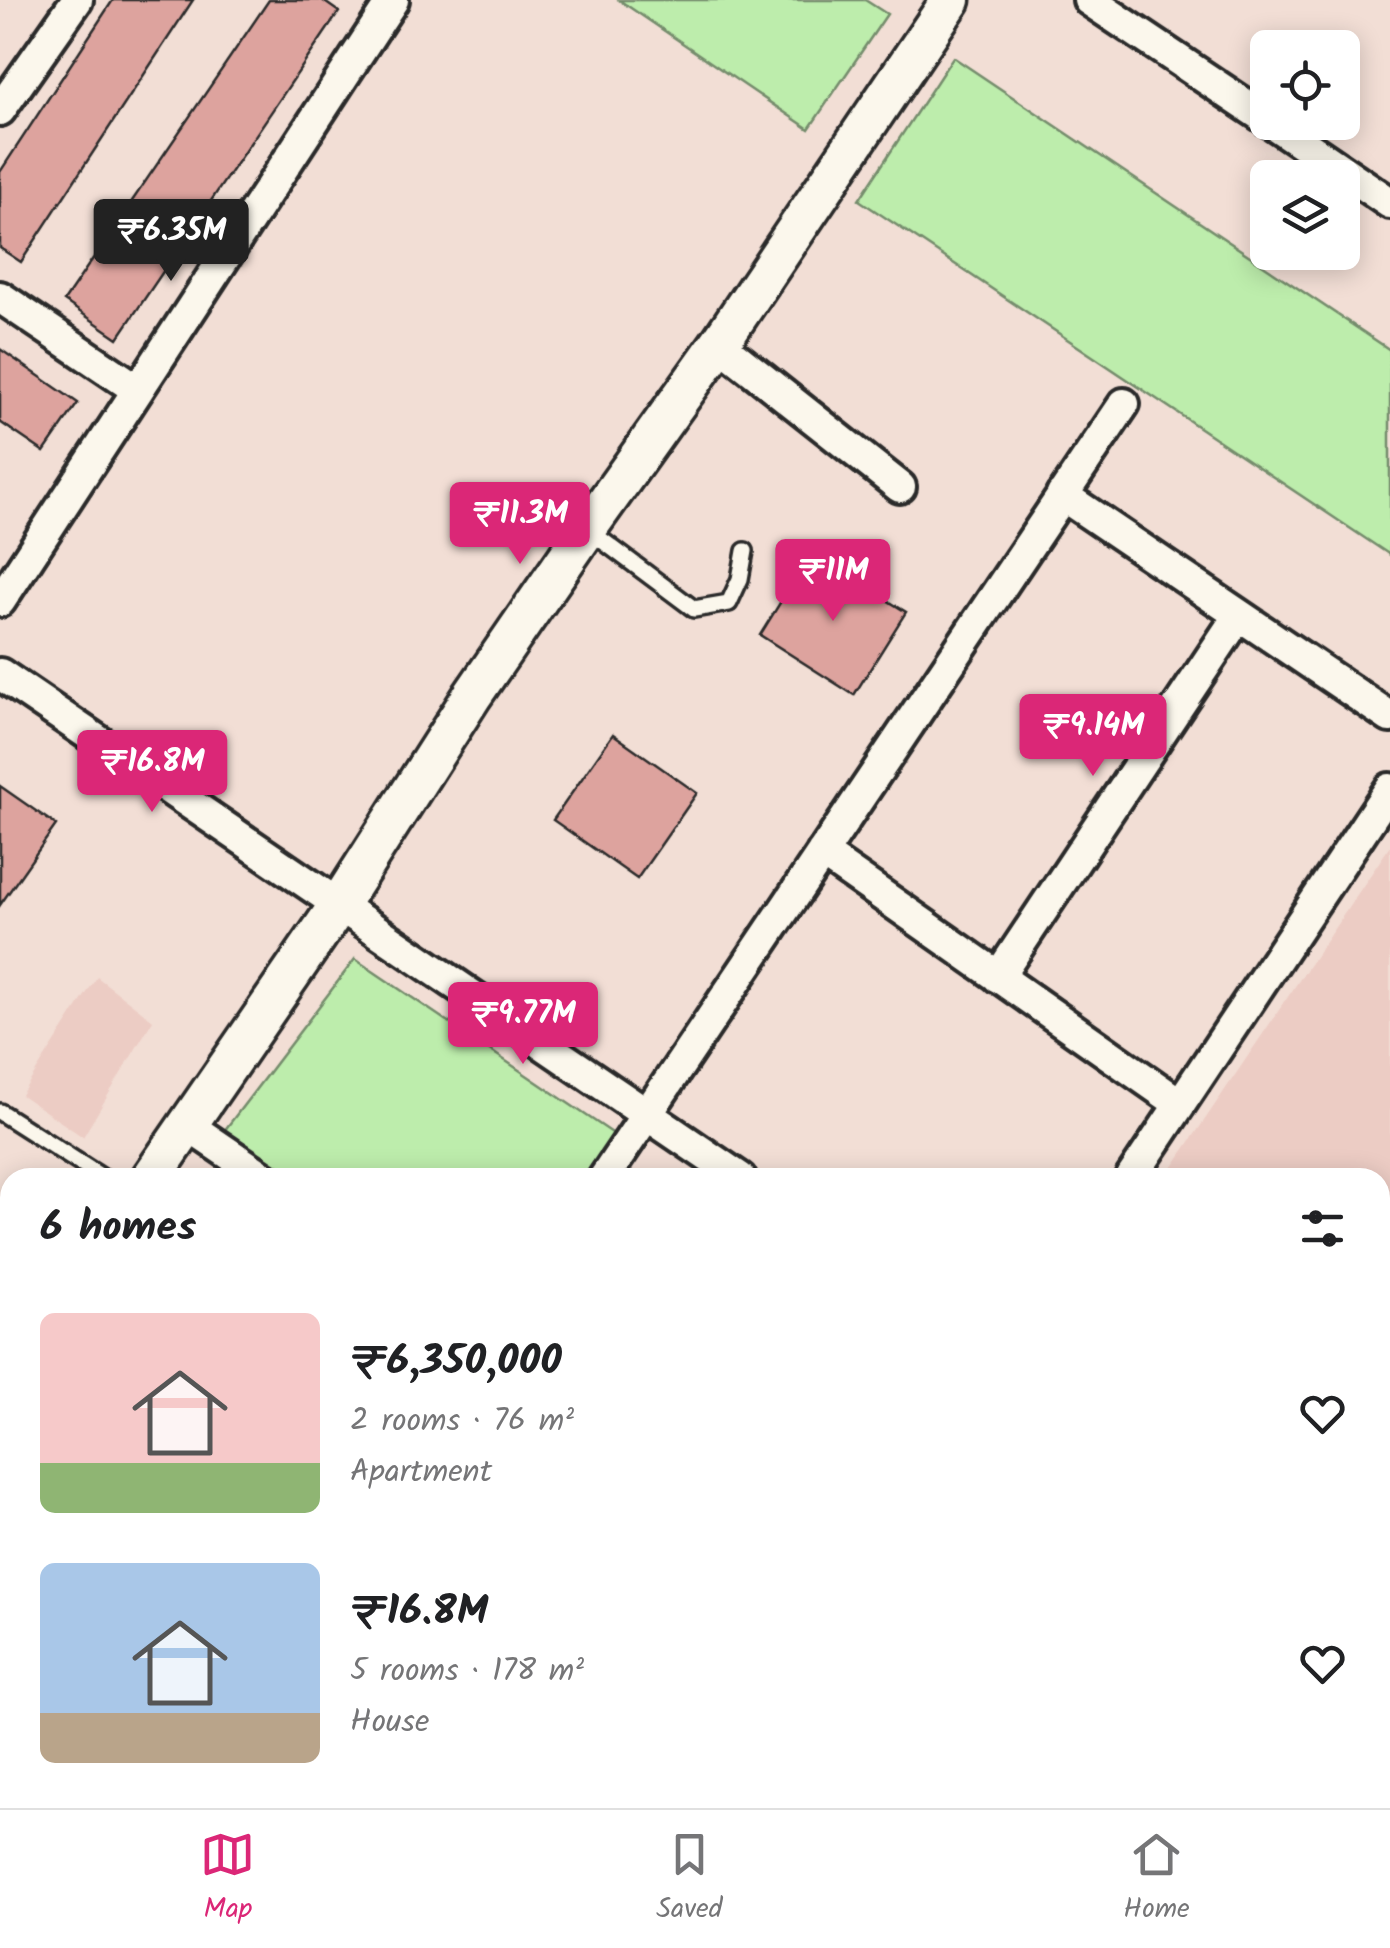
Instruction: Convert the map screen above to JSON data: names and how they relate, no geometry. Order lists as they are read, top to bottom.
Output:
{
  "page": {
    "price": [
      "₹6.35M",
      "₹11.3M",
      "₹11M",
      "₹9.14M",
      "₹16.8M",
      "₹9.77M"
    ],
    "heading": "6 homes",
    "list": [
      {
        "name": "₹6,350,000",
        "note": "2 rooms · 76 m² · Apartment"
      },
      {
        "name": "₹16.8M",
        "note": "5 rooms · 178 m² · House"
      }
    ],
    "tabs": ["Map", "Saved", "Home"]
  }
}
